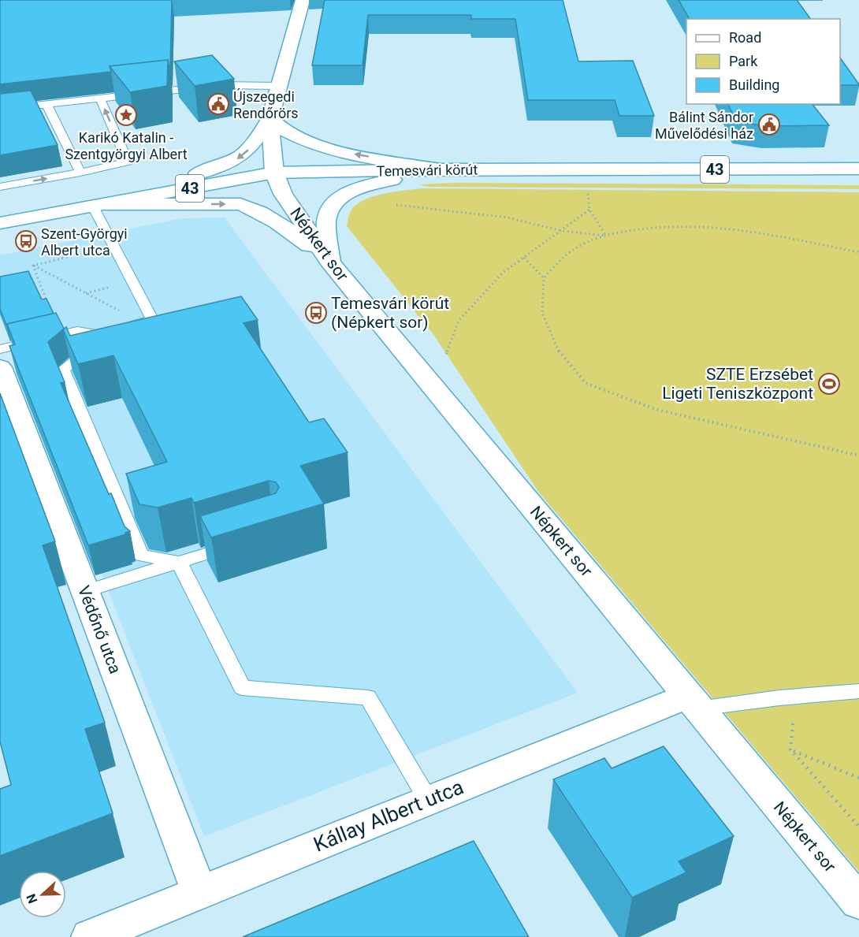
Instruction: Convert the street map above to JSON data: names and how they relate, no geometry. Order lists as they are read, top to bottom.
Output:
{
  "streets": {
    "street": [
      "43",
      "Temesvári körút",
      "Népkert sor",
      "Védőnő utca",
      "Kállay Albert utca"
    ]
  },
  "crossings": [
    ["Temesvári körút", "Népkert sor"],
    ["Népkert sor", "Kállay Albert utca"],
    ["Védőnő utca", "Kállay Albert utca"]
  ],
  "places": {
    "public building": ["Újszegedi Rendőrörs", "Bálint Sándor Művelődési ház"],
    "place": ["Karikó Katalin - Szentgyörgyi Albert"],
    "bus stop": ["Szent-Györgyi Albert utca", "Temesvári körút (Népkert sor)"],
    "sports": ["SZTE Erzsébet Ligeti Teniszközpont"]
  },
  "legend": ["Road", "Park", "Building"],
  "north": "left"
}
